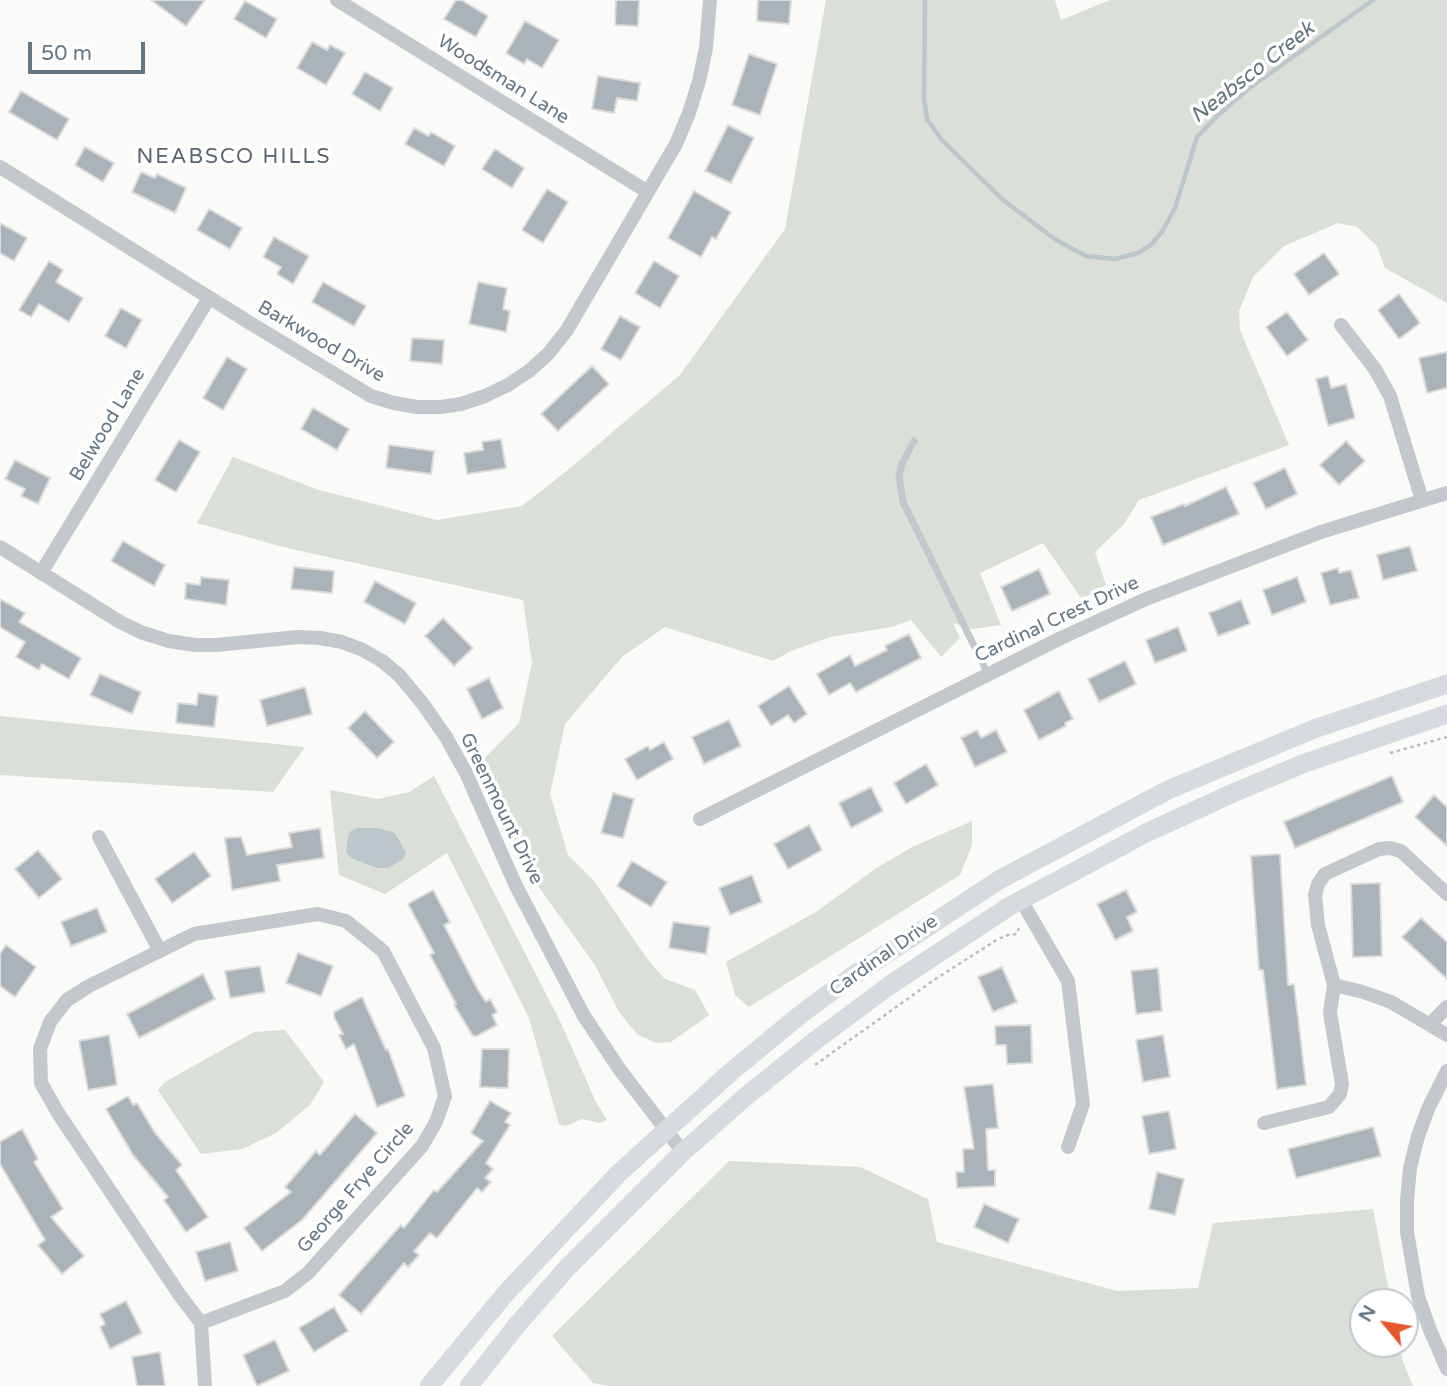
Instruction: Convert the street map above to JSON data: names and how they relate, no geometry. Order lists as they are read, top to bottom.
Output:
{
  "streets": {
    "main road": ["Cardinal Drive"],
    "street": [
      "Woodsman Lane",
      "Barkwood Drive",
      "Belwood Lane",
      "Cardinal Crest Drive",
      "Greenmount Drive",
      "George Frye Circle"
    ]
  },
  "crossings": [
    ["Woodsman Lane", "Barkwood Drive"],
    ["Barkwood Drive", "Belwood Lane"],
    ["Belwood Lane", "Greenmount Drive"],
    ["Greenmount Drive", "Cardinal Drive"]
  ],
  "districts": ["NEABSCO HILLS"],
  "water": ["Neabsco Creek"],
  "scale_bar": "50 m",
  "north": "top left"
}
